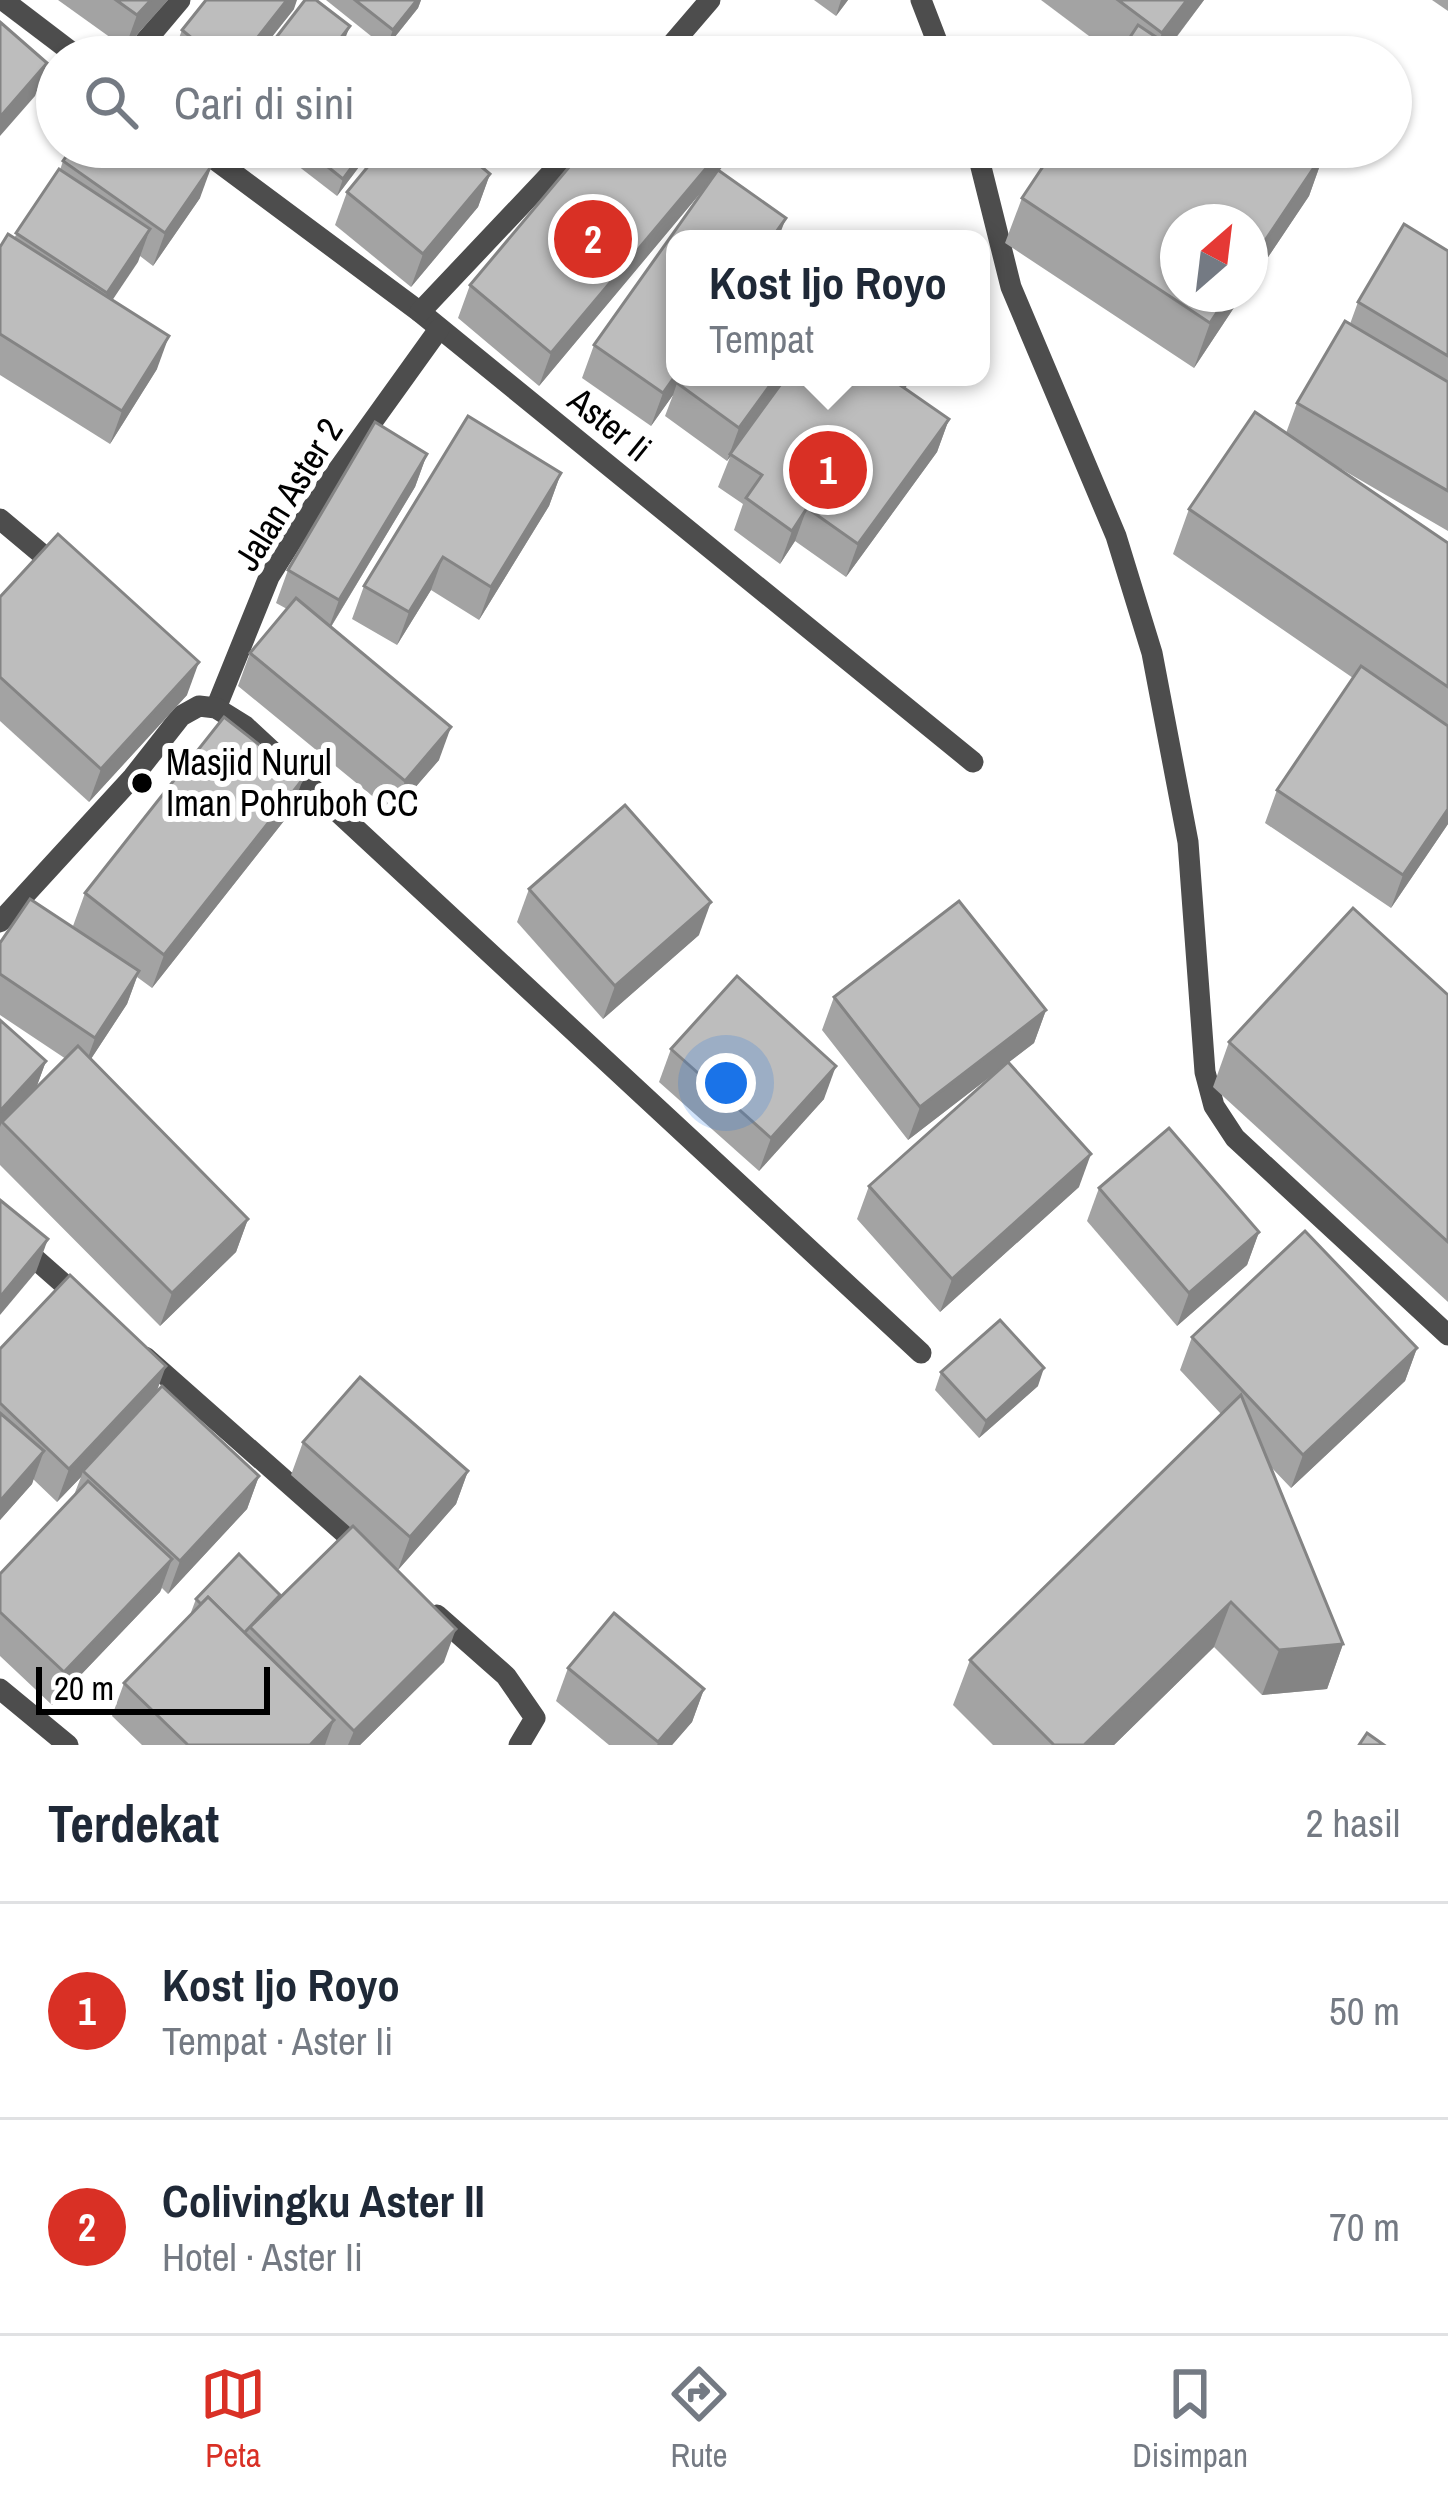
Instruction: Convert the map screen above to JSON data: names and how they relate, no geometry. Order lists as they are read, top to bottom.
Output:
{
  "streets": {
    "street": ["Aster Ii", "Jalan Aster 2"]
  },
  "crossings": [
    ["Aster Ii", "Jalan Aster 2"]
  ],
  "places": ["Masjid Nurul Iman Pohruboh CC"],
  "scale_bar": "20 m",
  "north": "top right",
  "page": {
    "search": "Cari di sini",
    "pins": ["2", "1"],
    "popup": ["Kost Ijo Royo", "Tempat"],
    "scale": "20 m",
    "heading": ["Terdekat", "2 hasil"],
    "list": [
      {
        "mark": "1",
        "name": "Kost Ijo Royo",
        "note": "Tempat · Aster Ii",
        "value": "50 m"
      },
      {
        "mark": "2",
        "name": "Colivingku Aster II",
        "note": "Hotel · Aster Ii",
        "value": "70 m"
      }
    ],
    "nav": ["Peta", "Rute", "Disimpan"]
  }
}
